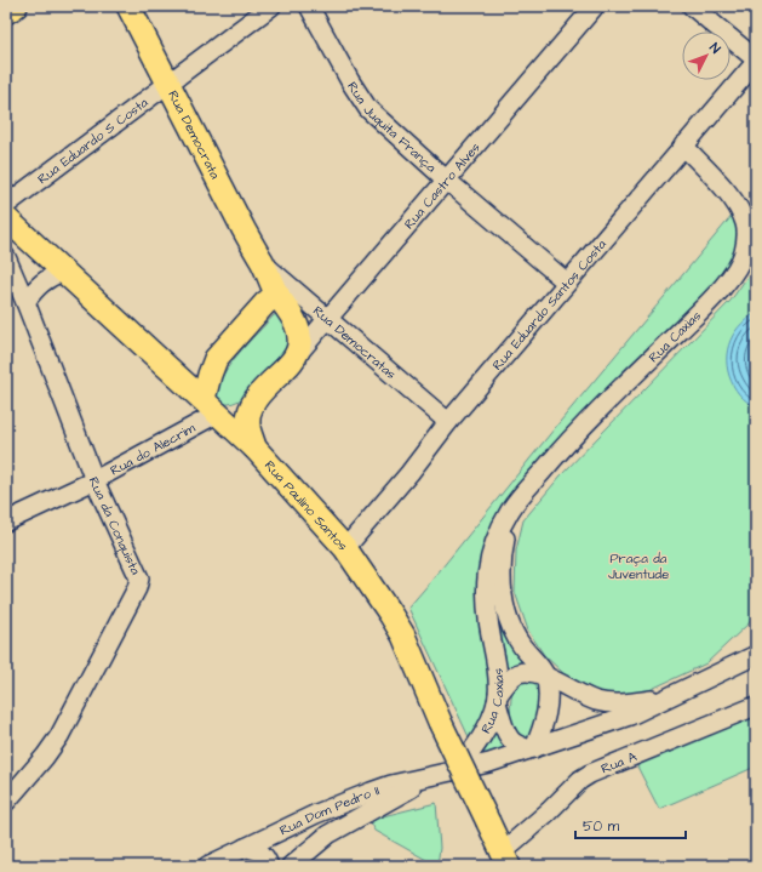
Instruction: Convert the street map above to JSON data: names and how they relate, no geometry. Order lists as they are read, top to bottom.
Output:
{
  "streets": {
    "main road": ["Rua Democrata", "Rua Paulino Santos"],
    "street": [
      "Rua Juquita França",
      "Rua Eduardo S Costa",
      "Rua Castro Alves",
      "Rua Eduardo Santos Costa",
      "Rua Caxias",
      "Rua Democratas",
      "Rua do Alecrim",
      "Rua da Conquista",
      "Rua A",
      "Rua Dom Pedro II"
    ]
  },
  "crossings": [
    ["Rua Juquita França", "Rua Castro Alves"],
    ["Rua Juquita França", "Rua Eduardo Santos Costa"],
    ["Rua Democrata", "Rua Eduardo S Costa"],
    ["Rua Democrata", "Rua Castro Alves"],
    ["Rua Democrata", "Rua Democratas"],
    ["Rua Castro Alves", "Rua Democratas"],
    ["Rua Eduardo Santos Costa", "Rua Caxias"],
    ["Rua Eduardo Santos Costa", "Rua Democratas"],
    ["Rua Eduardo Santos Costa", "Rua Paulino Santos"],
    ["Rua Caxias", "Rua Dom Pedro II"],
    ["Rua do Alecrim", "Rua Paulino Santos"],
    ["Rua do Alecrim", "Rua da Conquista"],
    ["Rua Paulino Santos", "Rua A"]
  ],
  "parks": ["Praça da Juventude"],
  "scale_bar": "50 m",
  "north": "top right"
}
